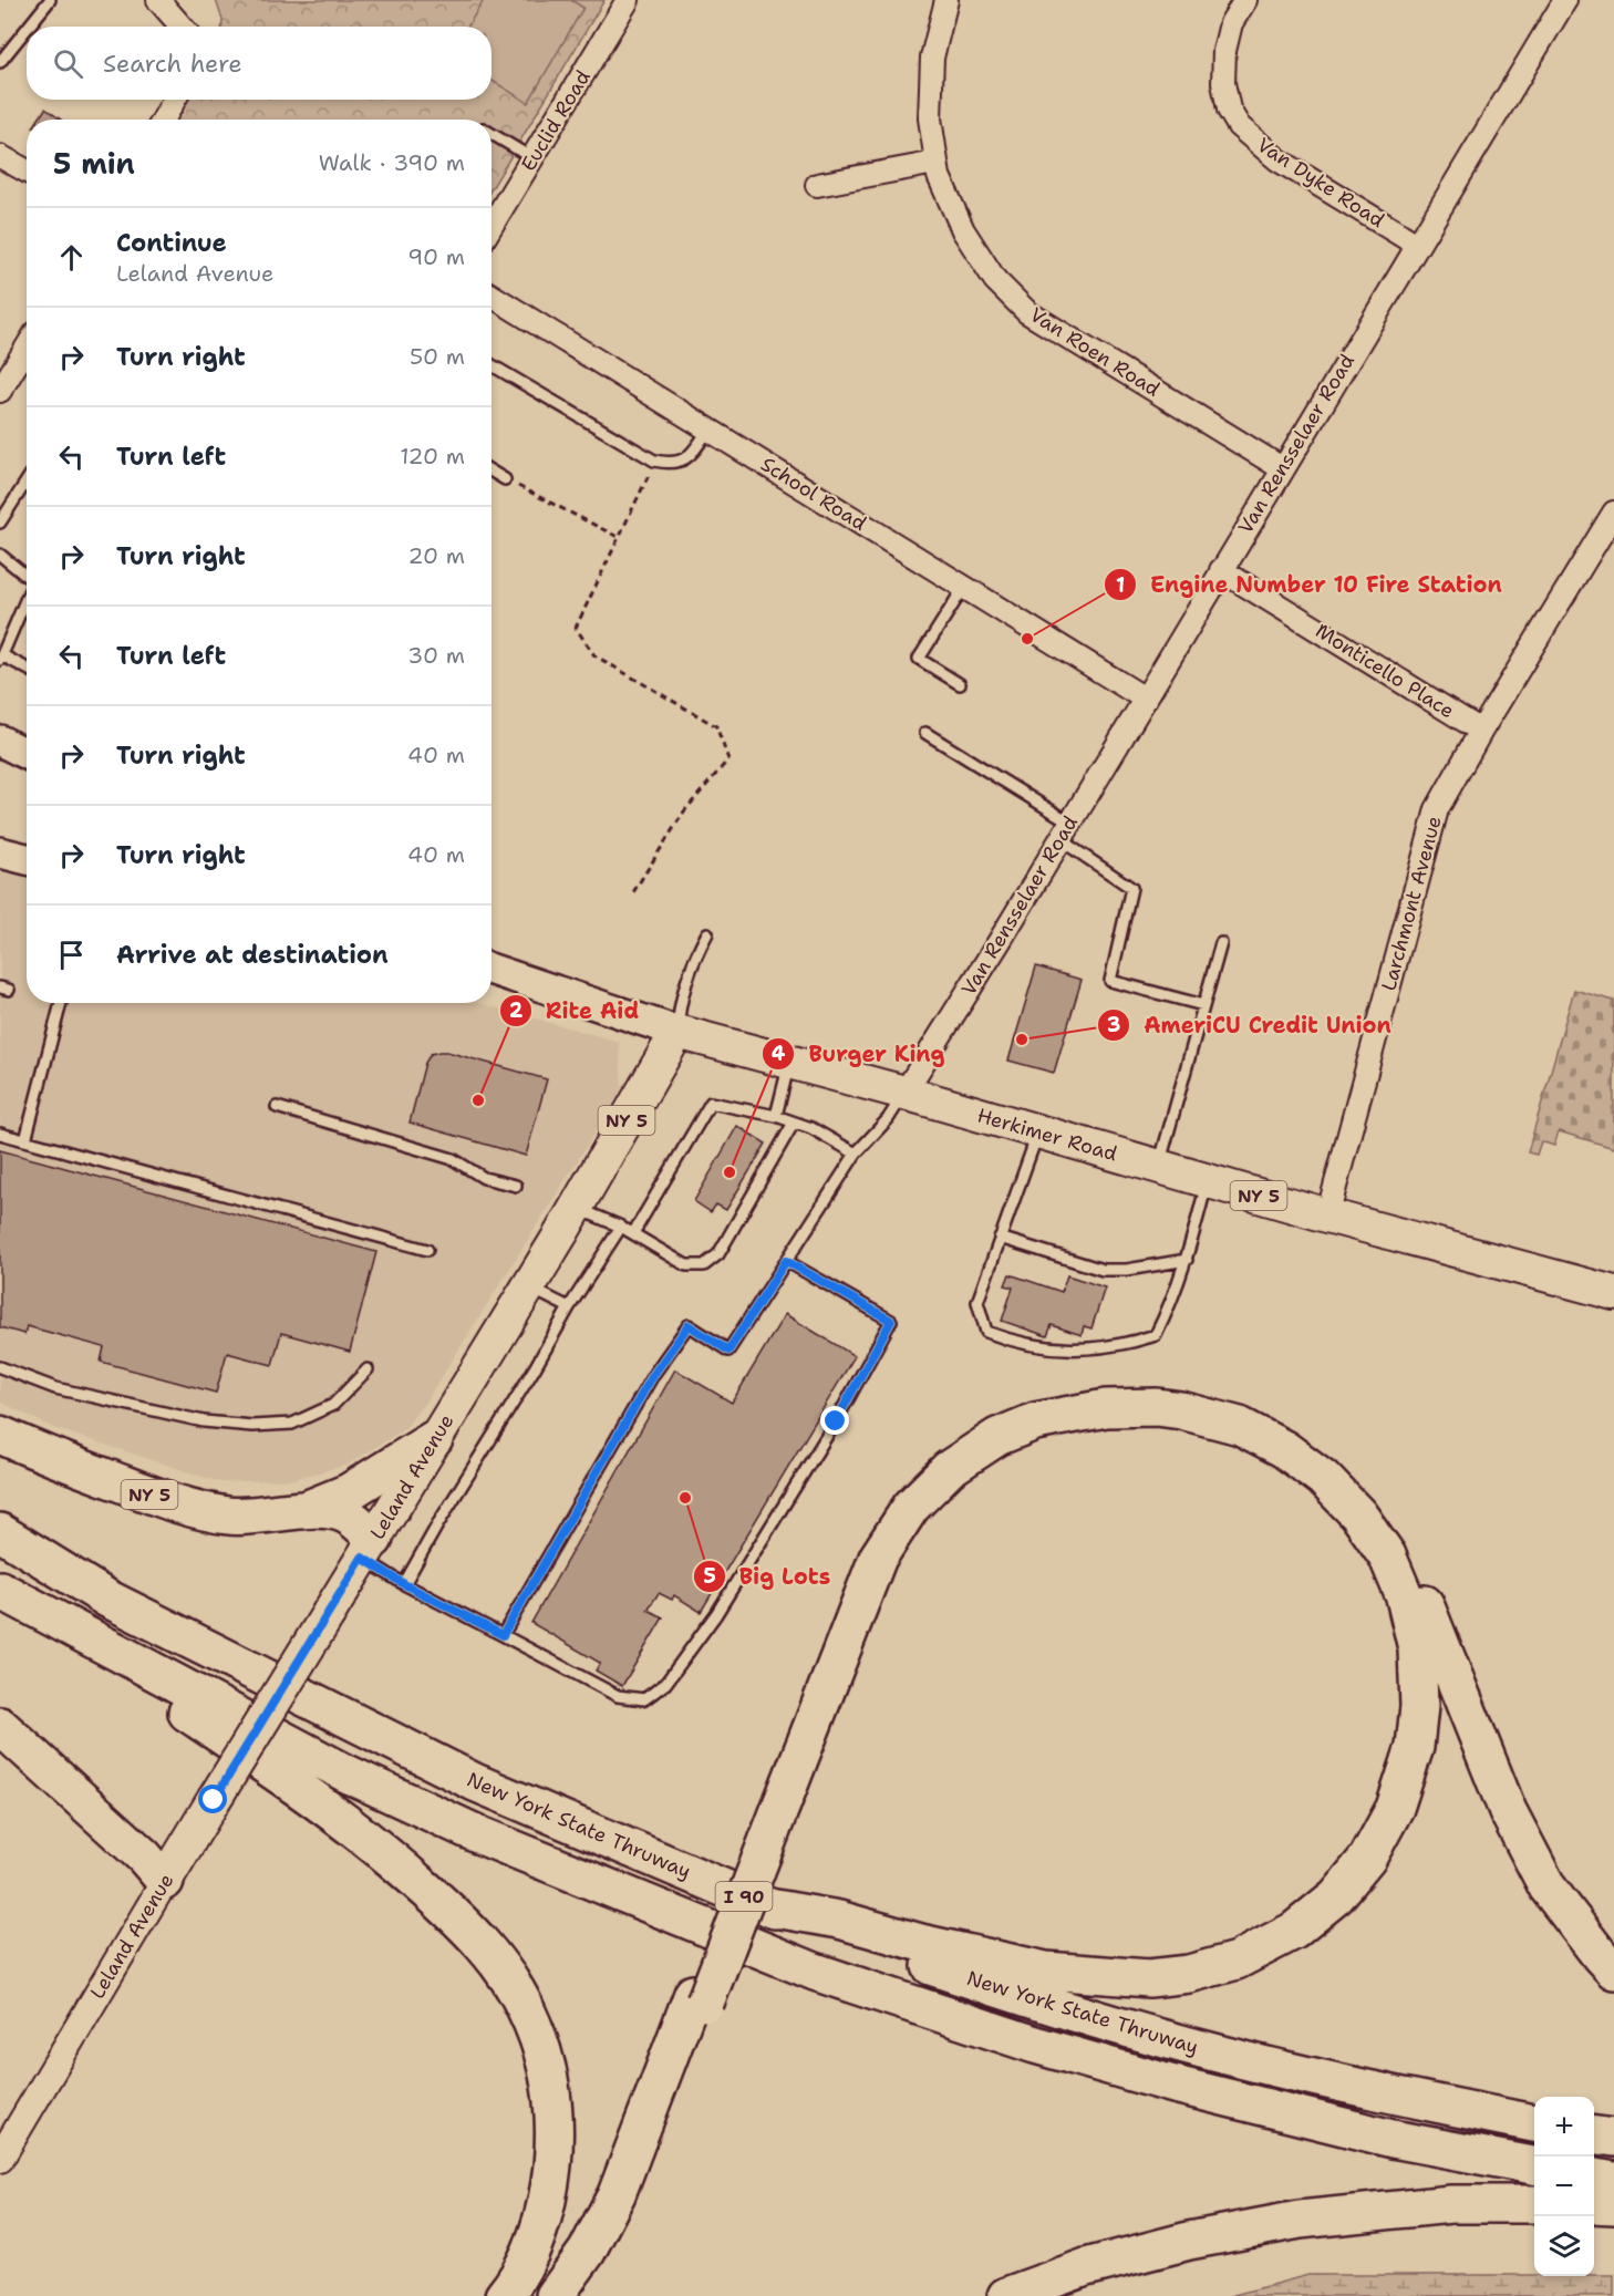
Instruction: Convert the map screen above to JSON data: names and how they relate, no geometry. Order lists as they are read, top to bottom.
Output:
{
  "streets": {
    "highway": ["NY 5", "New York State Thruway", "I 90"],
    "main road": ["Herkimer Road", "Leland Avenue"],
    "street": [
      "Euclid Road",
      "Van Dyke Road",
      "Van Roen Road",
      "Van Rensselaer Road",
      "School Road",
      "Monticello Place",
      "Larchmont Avenue"
    ]
  },
  "crossings": [
    ["Van Dyke Road", "Van Rensselaer Road"],
    ["Van Roen Road", "Van Rensselaer Road"],
    ["Van Rensselaer Road", "School Road"],
    ["Van Rensselaer Road", "Monticello Place"],
    ["Van Rensselaer Road", "Herkimer Road"],
    ["Monticello Place", "Larchmont Avenue"],
    ["Larchmont Avenue", "Herkimer Road"],
    ["NY 5", "Leland Avenue"],
    ["Herkimer Road", "Leland Avenue"]
  ],
  "places": [
    "Engine Number 10 Fire Station",
    "AmeriCU Credit Union",
    "Rite Aid",
    "Burger King",
    "Big Lots"
  ],
  "page": {
    "search": "Search here",
    "heading": ["5 min", "Walk · 390 m"],
    "list": [
      ["Continue", "Leland Avenue", "90 m"],
      ["Turn right", "50 m"],
      ["Turn left", "120 m"],
      ["Turn right", "20 m"],
      ["Turn left", "30 m"],
      ["Turn right", "40 m"],
      ["Turn right", "40 m"],
      "Arrive at destination"
    ],
    "map_buttons": ["+", "−"]
  }
}
